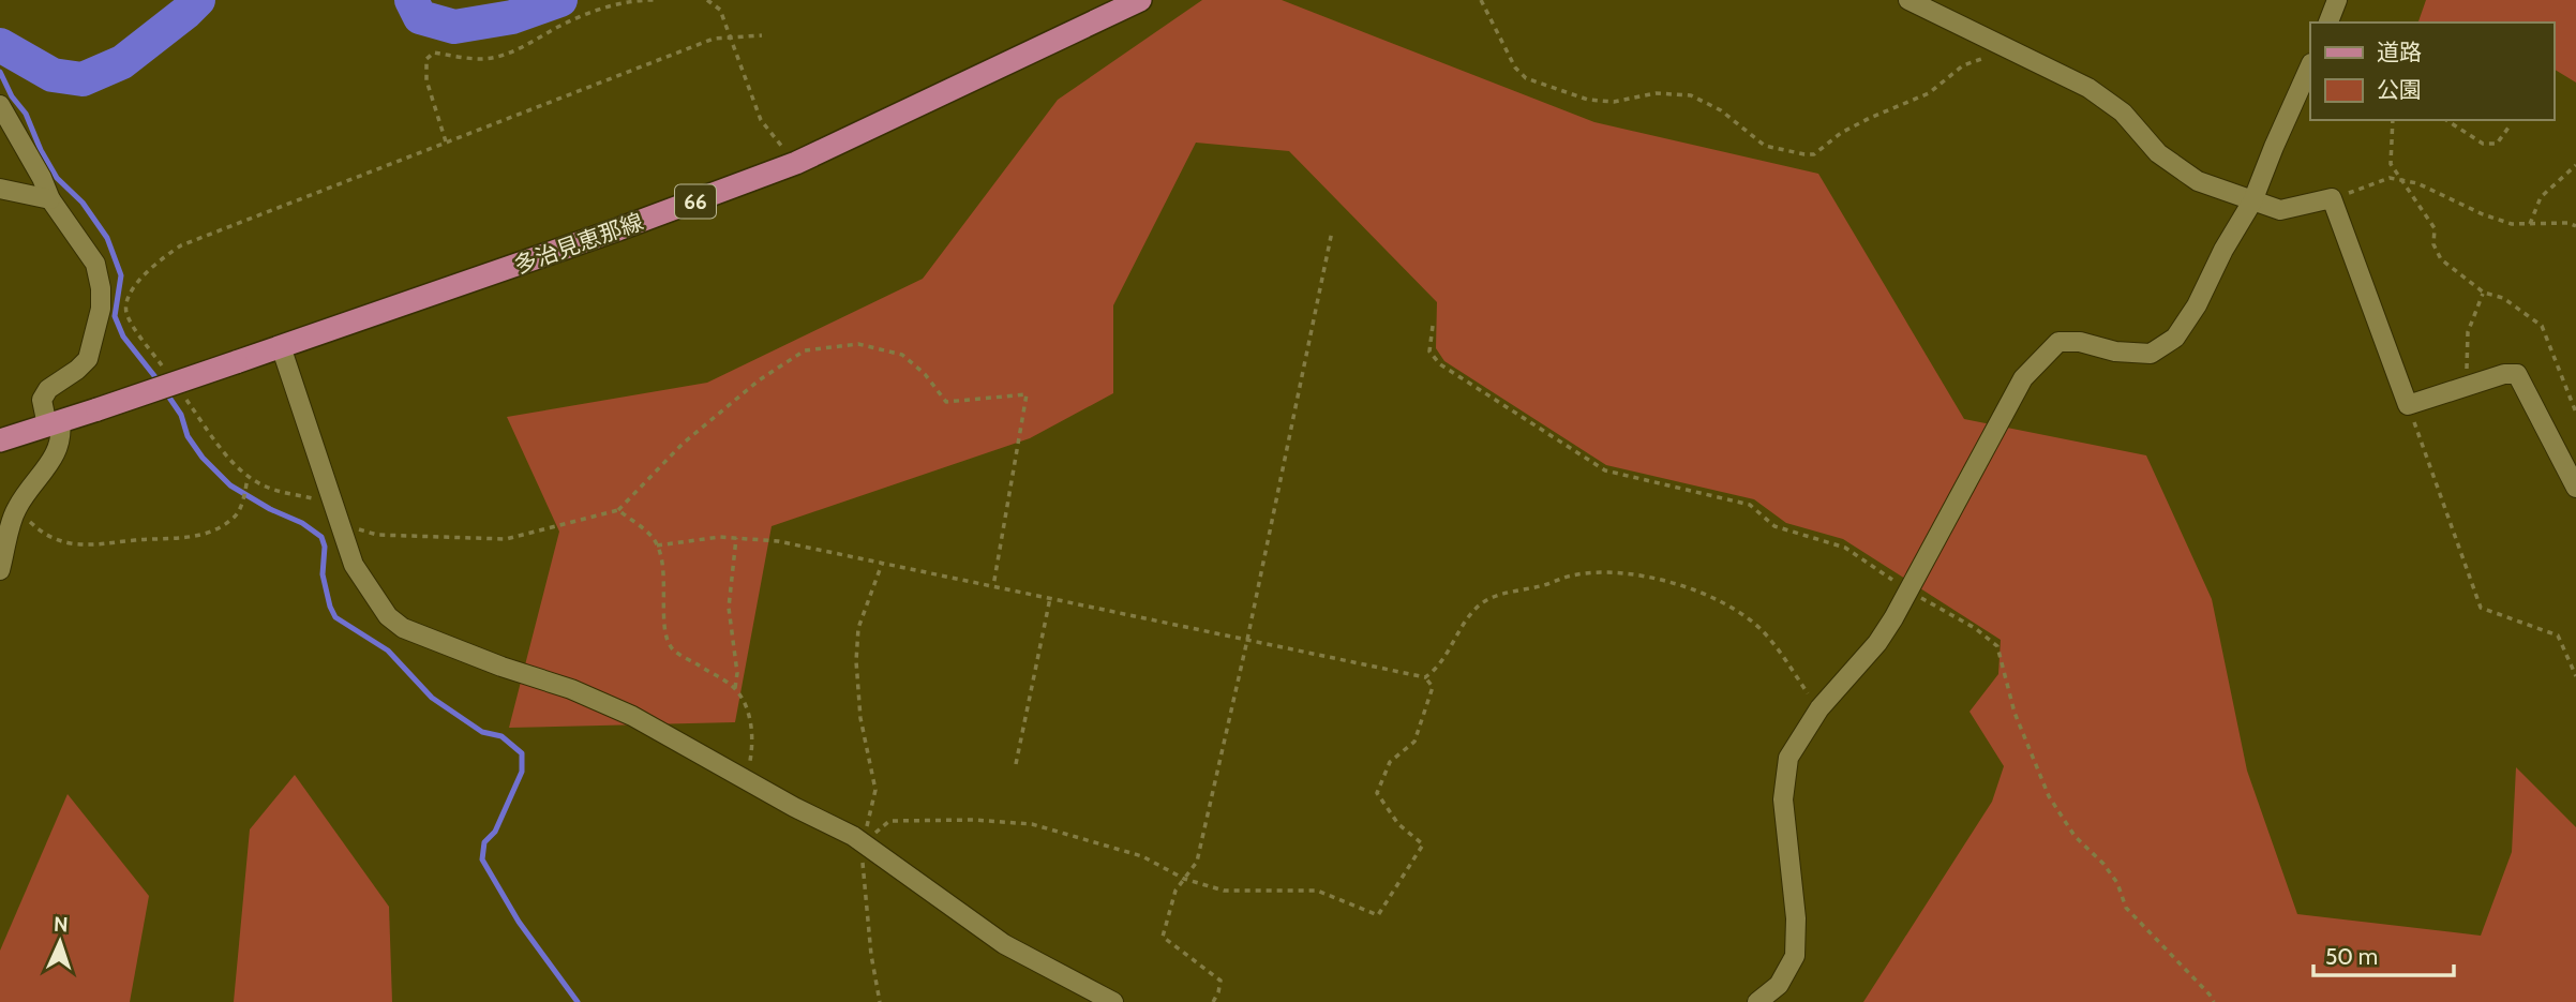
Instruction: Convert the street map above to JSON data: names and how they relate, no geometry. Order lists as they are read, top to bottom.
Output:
{
  "streets": {
    "main road": ["66", "多治見恵那線"]
  },
  "legend": ["道路", "公園"],
  "scale_bar": "50 m",
  "north": "top"
}
